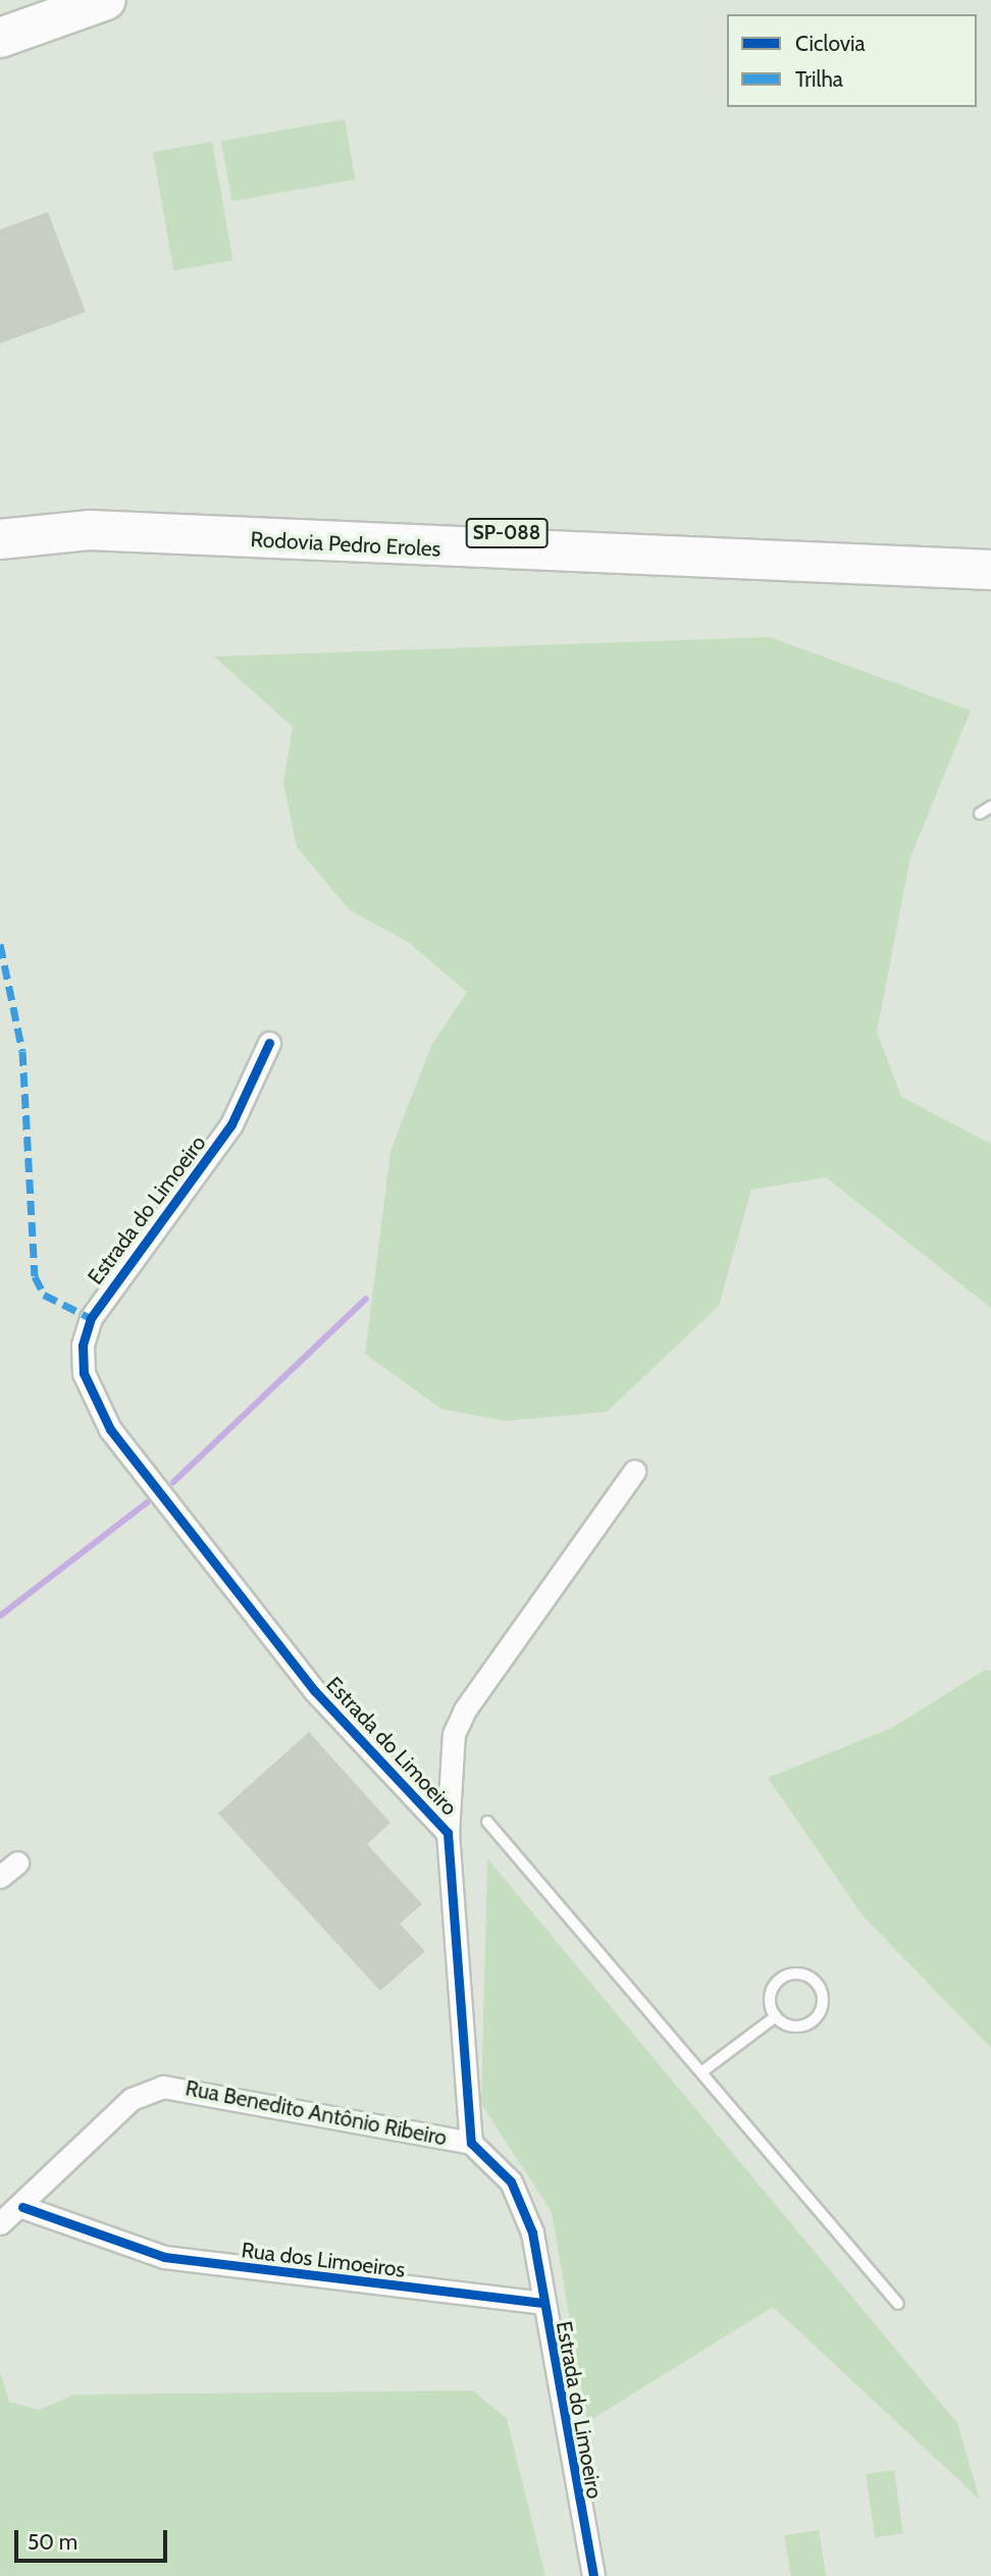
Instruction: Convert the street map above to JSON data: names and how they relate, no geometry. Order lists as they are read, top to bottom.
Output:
{
  "streets": {
    "highway": ["SP-088", "Rodovia Pedro Eroles"],
    "street": ["Estrada do Limoeiro", "Rua Benedito Antônio Ribeiro", "Rua dos Limoeiros"]
  },
  "crossings": [
    ["Estrada do Limoeiro", "Rua Benedito Antônio Ribeiro"],
    ["Estrada do Limoeiro", "Rua dos Limoeiros"],
    ["Rua Benedito Antônio Ribeiro", "Rua dos Limoeiros"]
  ],
  "legend": ["Ciclovia", "Trilha"],
  "scale_bar": "50 m"
}
